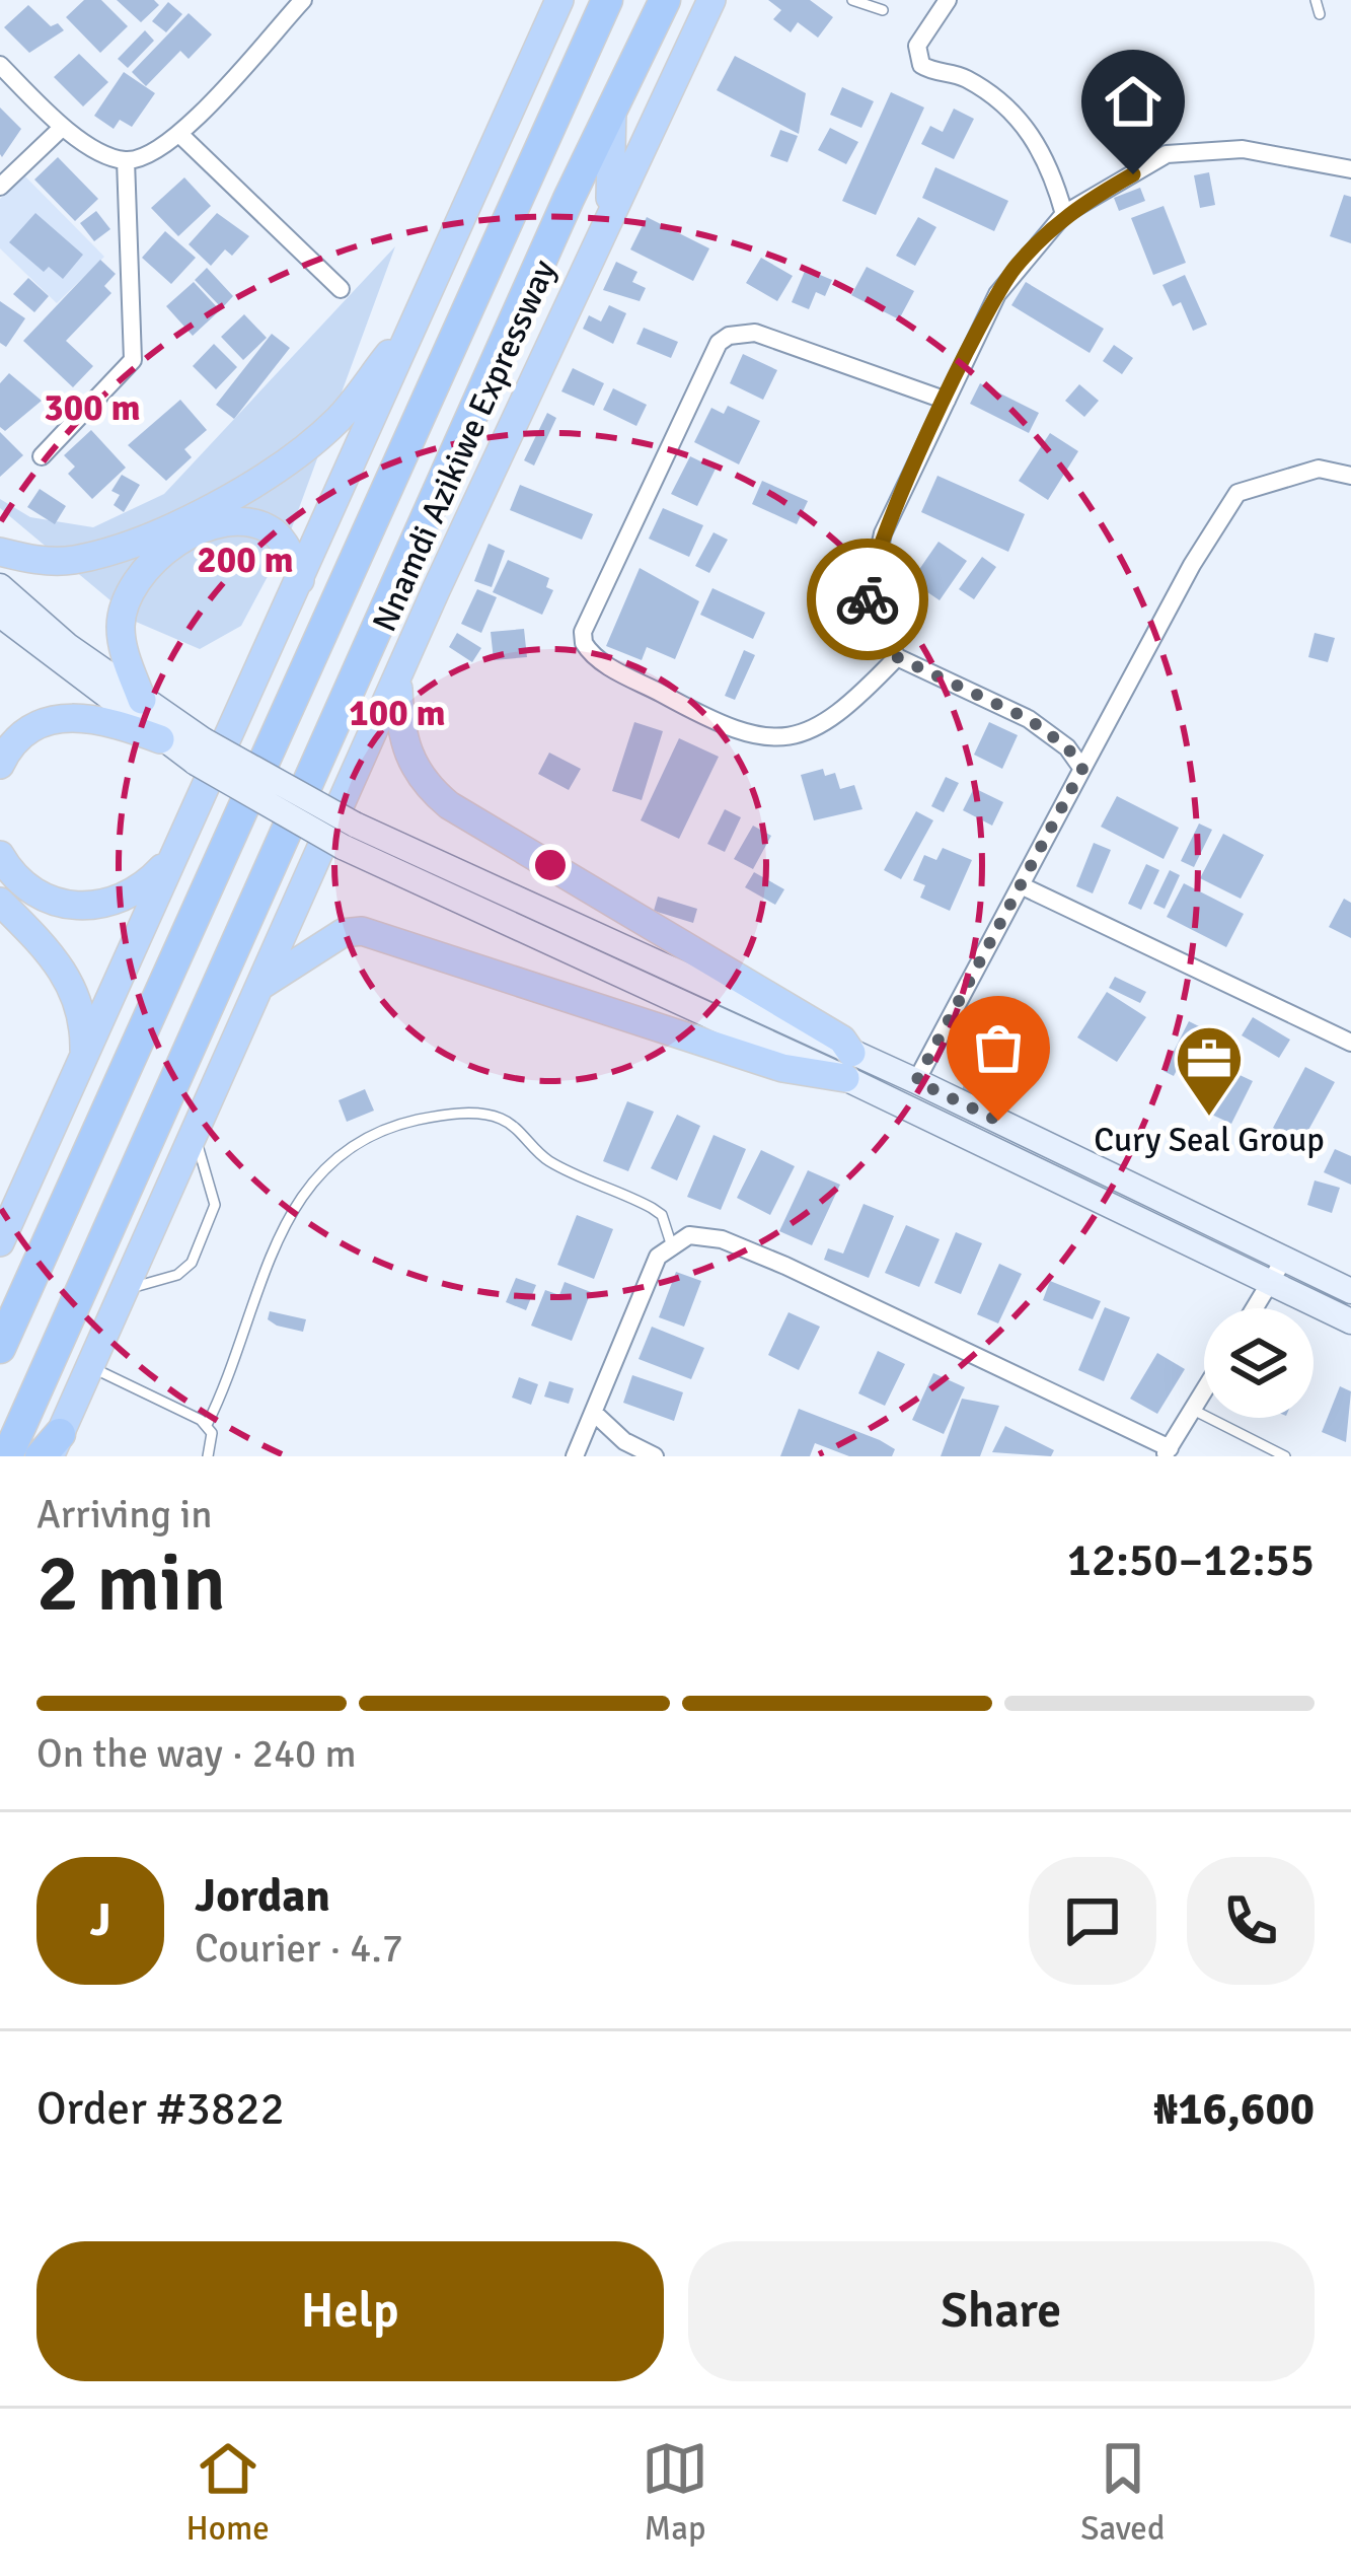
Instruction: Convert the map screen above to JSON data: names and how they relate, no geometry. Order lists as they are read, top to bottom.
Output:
{
  "streets": {
    "highway": ["Nnamdi Azikiwe Expressway"]
  },
  "places": {
    "office": ["Cury Seal Group"]
  },
  "page": {
    "heading": ["2 min", "Arriving in", "12:50–12:55"],
    "panel": [
      "Jordan",
      "Courier · 4.7",
      "Order #3822",
      "₦16,600"
    ],
    "bar": "On the way · 240 m",
    "round": "J",
    "buttons": ["Help", "Share"],
    "tabs": ["Home", "Map", "Saved"]
  },
  "rings": ["300 m", "200 m", "100 m"]
}
